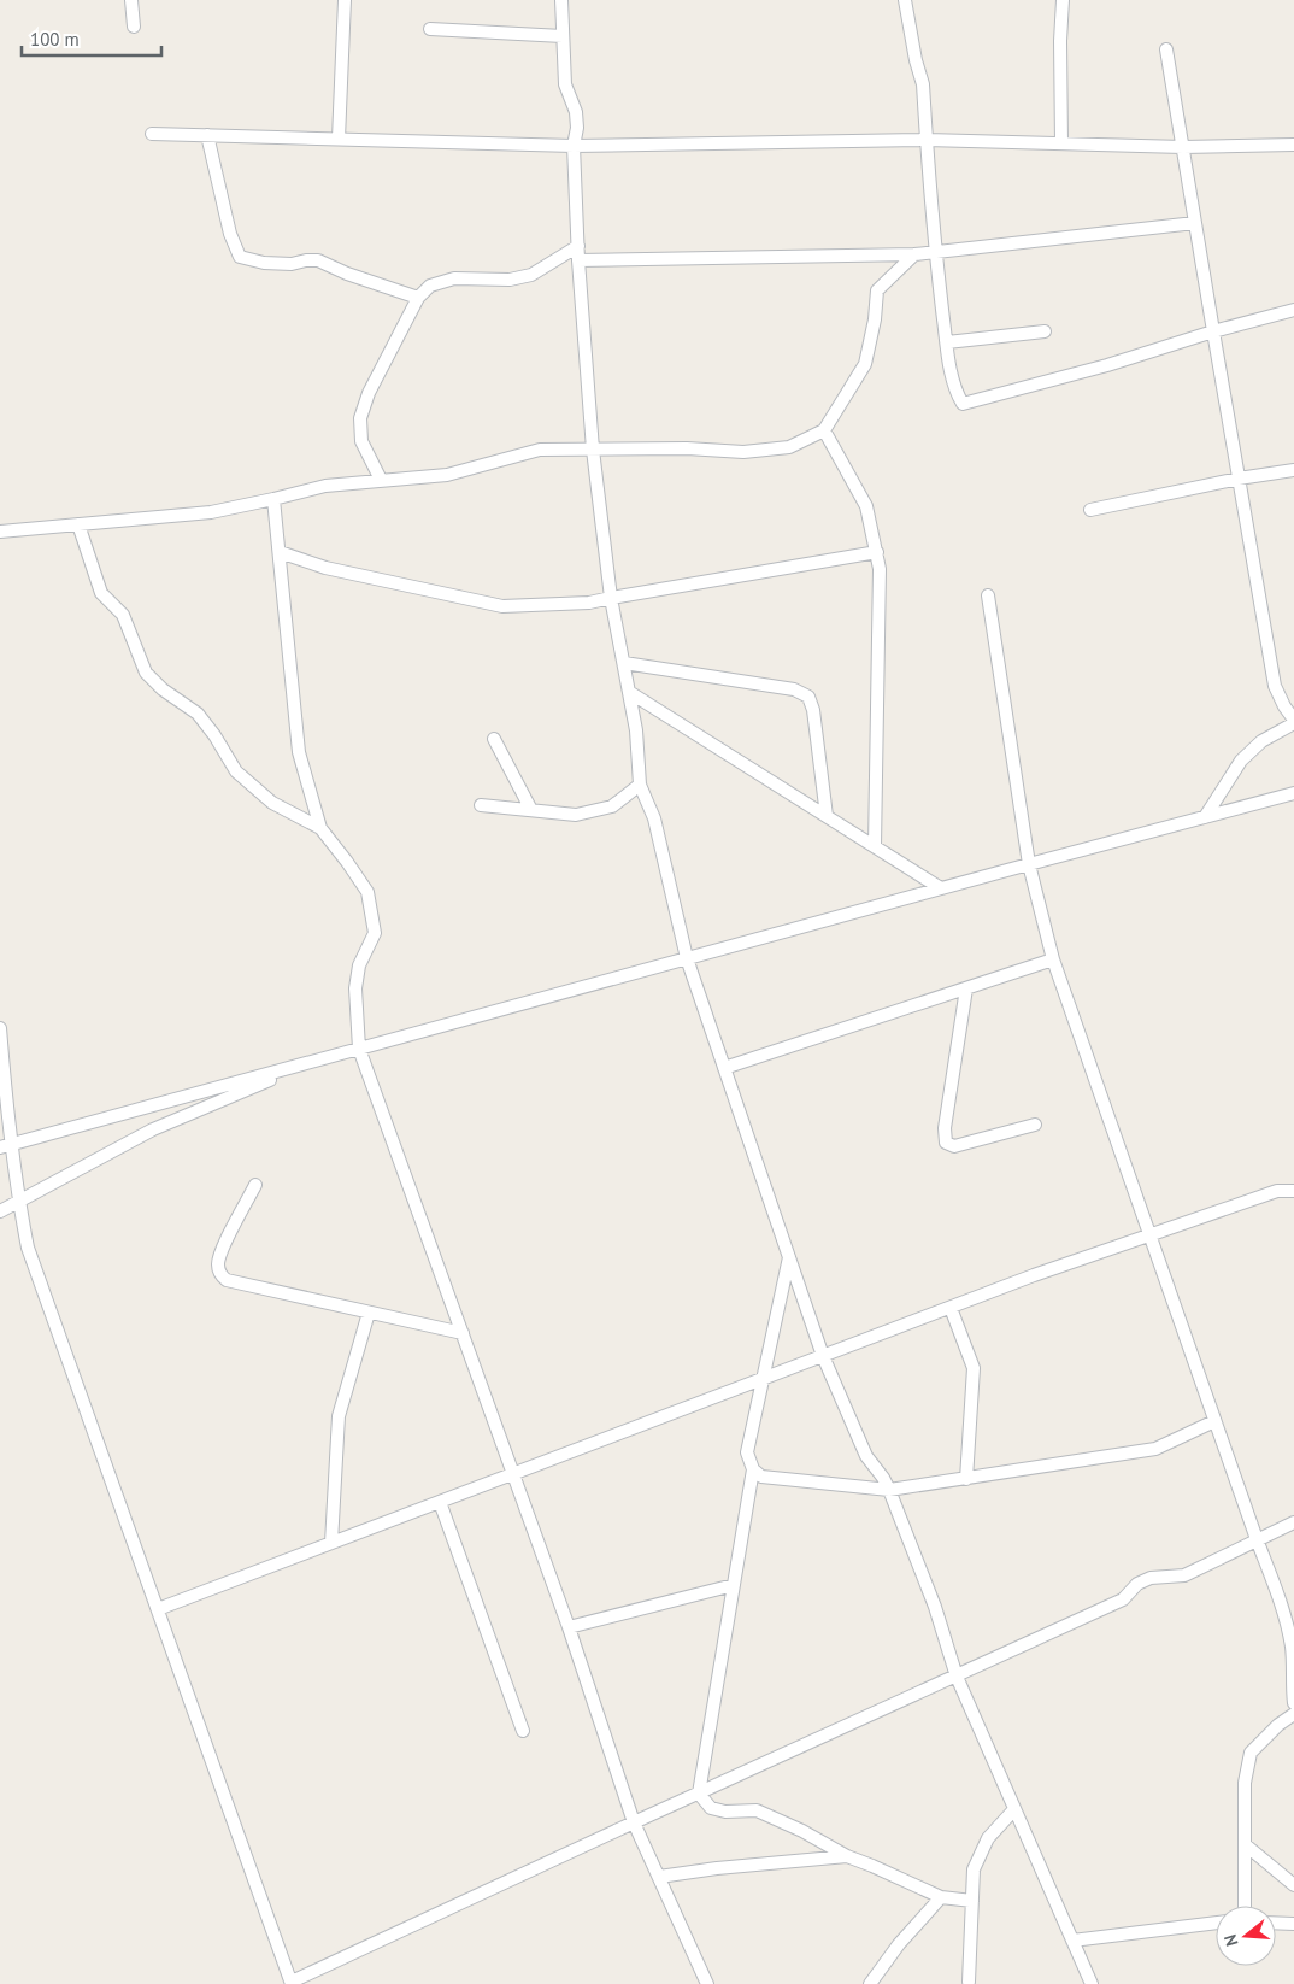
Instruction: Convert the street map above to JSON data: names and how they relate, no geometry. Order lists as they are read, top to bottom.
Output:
{
  "scale_bar": "100 m",
  "north": "left"
}
